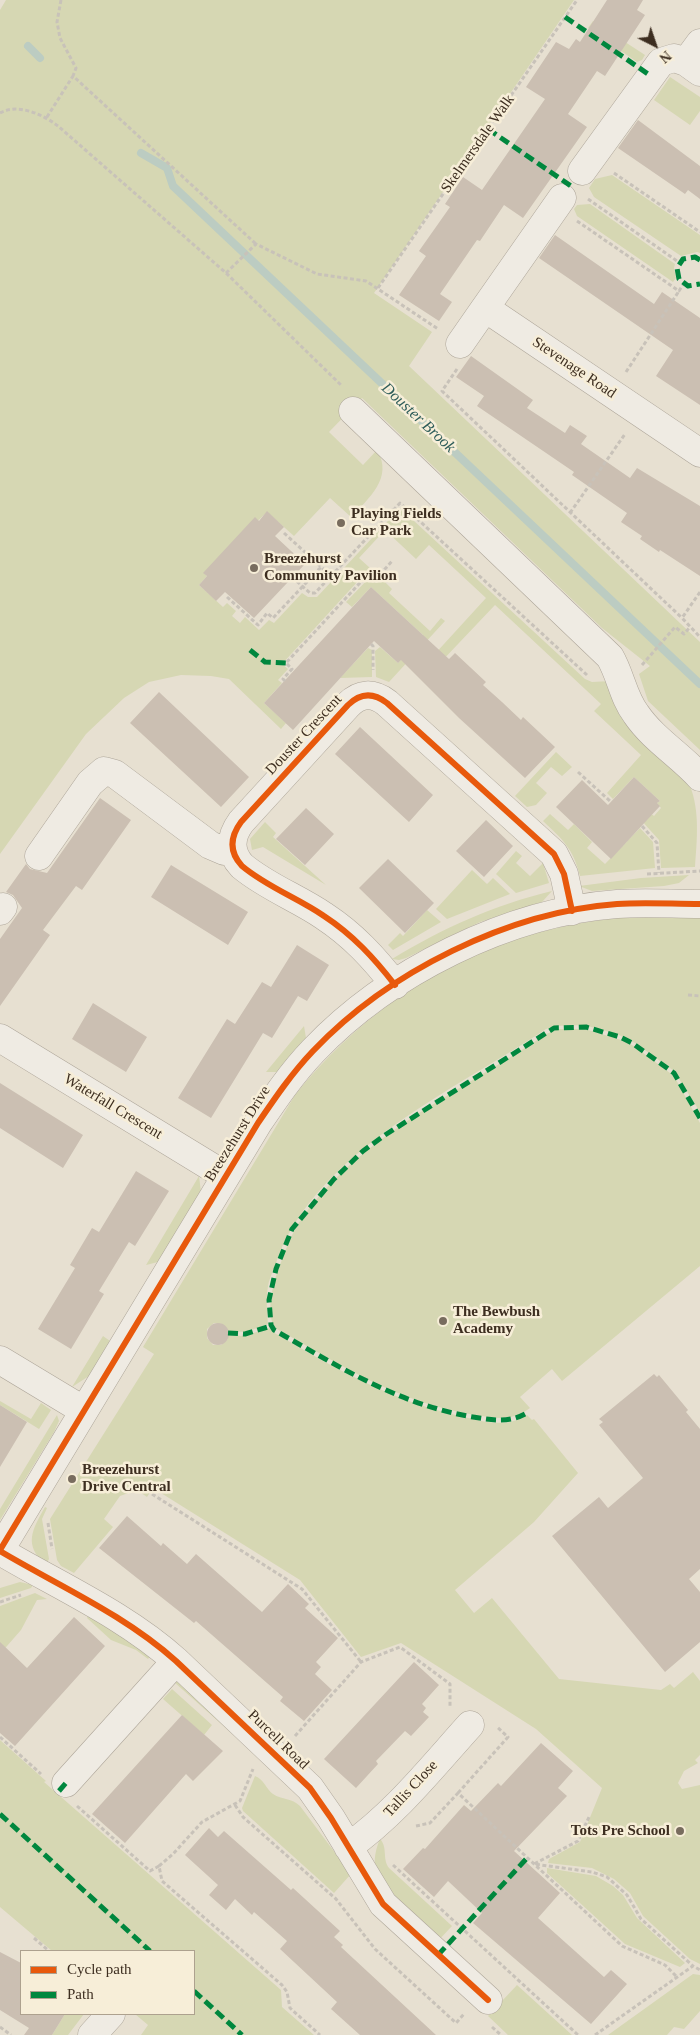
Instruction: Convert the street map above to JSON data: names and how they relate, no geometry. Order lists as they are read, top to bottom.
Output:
{
  "streets": {
    "street": [
      "Stevenage Road",
      "Douster Crescent",
      "Waterfall Crescent",
      "Breezehurst Drive",
      "Purcell Road",
      "Tallis Close"
    ],
    "path": ["Skelmersdale Walk"]
  },
  "crossings": [
    ["Douster Crescent", "Breezehurst Drive"],
    ["Waterfall Crescent", "Breezehurst Drive"],
    ["Breezehurst Drive", "Purcell Road"],
    ["Purcell Road", "Tallis Close"]
  ],
  "water": ["Douster Brook"],
  "places": [
    "Playing Fields Car Park",
    "Breezehurst Community Pavilion",
    "The Bewbush Academy",
    "Breezehurst Drive Central",
    "Tots Pre School"
  ],
  "legend": ["Cycle path", "Path"],
  "north": "bottom right"
}
